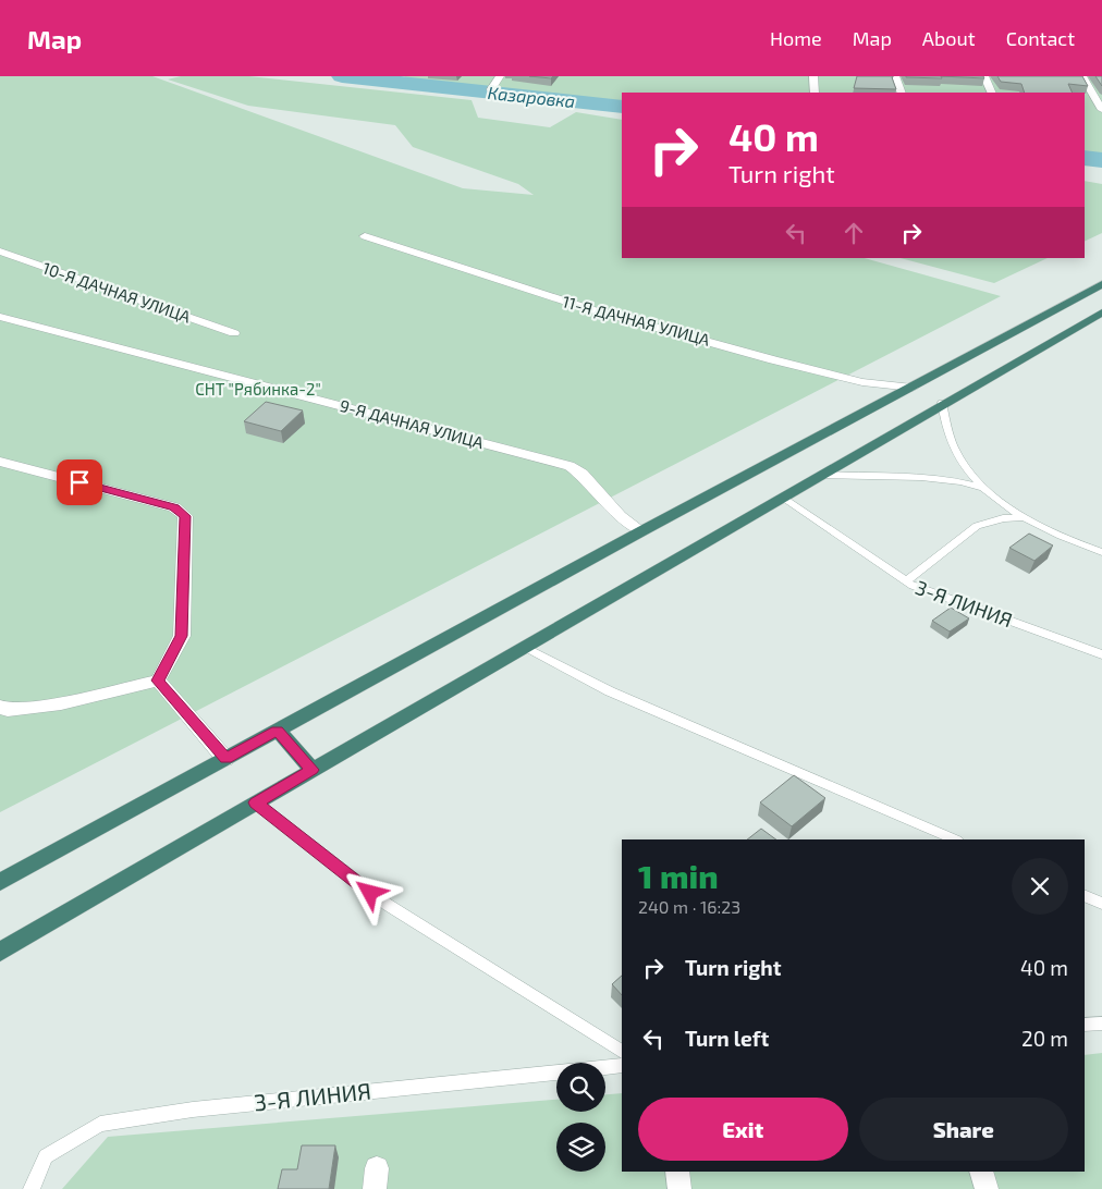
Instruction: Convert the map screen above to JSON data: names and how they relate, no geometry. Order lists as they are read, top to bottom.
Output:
{
  "streets": {
    "street": ["10-Я ДАЧНАЯ УЛИЦА", "11-Я ДАЧНАЯ УЛИЦА", "9-Я ДАЧНАЯ УЛИЦА"],
    "lane": ["3-Я ЛИНИЯ"]
  },
  "water": ["Казаровка"],
  "parks": ["СНТ \"Рябинка-2\""],
  "page": {
    "header": "Map",
    "nav": [
      "Home",
      "Map",
      "About",
      "Contact"
    ],
    "turn": ["40 m", "Turn right"],
    "heading": ["1 min", "240 m · 16:23"],
    "list": [
      {
        "name": "Turn right",
        "value": "40 m"
      },
      {
        "name": "Turn left",
        "value": "20 m"
      }
    ],
    "buttons": ["Exit", "Share"]
  }
}
